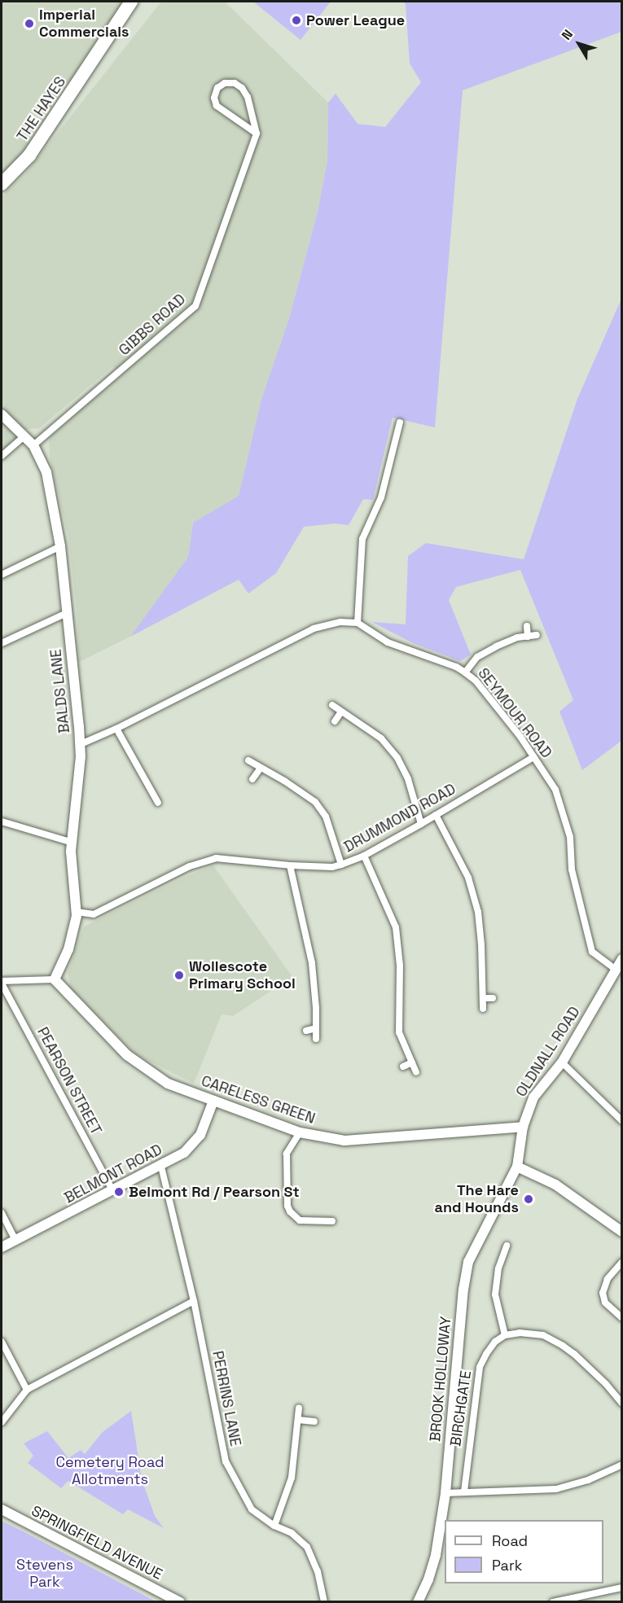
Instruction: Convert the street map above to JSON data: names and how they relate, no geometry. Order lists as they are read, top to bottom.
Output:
{
  "streets": {
    "highway": ["THE HAYES"],
    "street": [
      "GIBBS ROAD",
      "BALDS LANE",
      "SEYMOUR ROAD",
      "DRUMMOND ROAD",
      "OLDNALL ROAD",
      "PEARSON STREET",
      "CARELESS GREEN",
      "BELMONT ROAD",
      "BROOK HOLLOWAY",
      "PERRINS LANE",
      "BIRCHGATE",
      "SPRINGFIELD AVENUE"
    ]
  },
  "crossings": [
    ["GIBBS ROAD", "BALDS LANE"],
    ["BALDS LANE", "DRUMMOND ROAD"],
    ["BALDS LANE", "CARELESS GREEN"],
    ["SEYMOUR ROAD", "DRUMMOND ROAD"],
    ["SEYMOUR ROAD", "OLDNALL ROAD"],
    ["OLDNALL ROAD", "CARELESS GREEN"],
    ["OLDNALL ROAD", "BROOK HOLLOWAY"],
    ["PEARSON STREET", "BELMONT ROAD"],
    ["CARELESS GREEN", "BELMONT ROAD"],
    ["BELMONT ROAD", "PERRINS LANE"]
  ],
  "parks": ["Cemetery Road Allotments", "Stevens Park"],
  "places": [
    "Power League",
    "Imperial Commercials",
    "Wollescote Primary School",
    "Belmont Rd / Pearson St",
    "The Hare and Hounds"
  ],
  "legend": ["Road", "Park"],
  "north": "top left"
}
